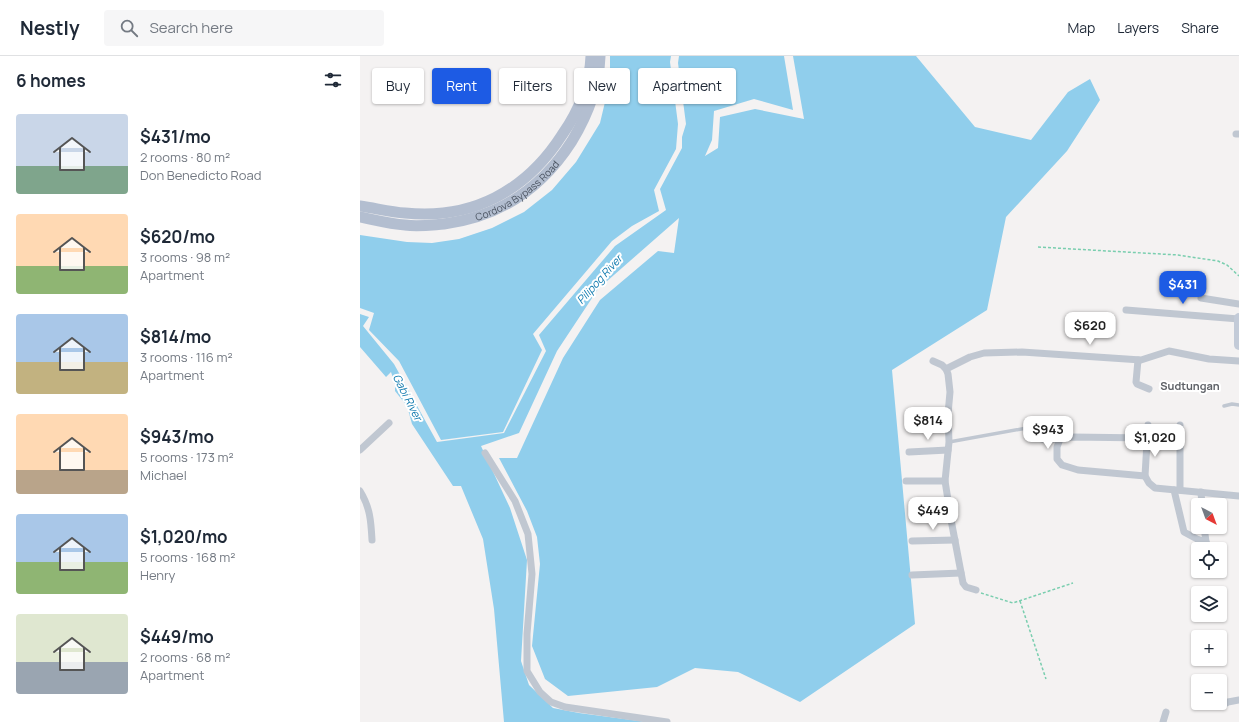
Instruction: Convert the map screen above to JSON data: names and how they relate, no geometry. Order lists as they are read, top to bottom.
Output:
{
  "streets": {
    "main road": ["Cordova Bypass Road"]
  },
  "districts": ["Sudtungan"],
  "water": ["Pilipog River", "Gabi River"],
  "north": "bottom right",
  "page": {
    "header": "Nestly",
    "search": "Search here",
    "nav": ["Map", "Layers", "Share"],
    "heading": "6 homes",
    "chip": [
      "Buy",
      "Rent",
      "Filters",
      "New",
      "Apartment"
    ],
    "list": [
      {
        "name": "$431/mo",
        "note": "2 rooms · 80 m² · Don Benedicto Road"
      },
      {
        "name": "$620/mo",
        "note": "3 rooms · 98 m² · Apartment"
      },
      {
        "name": "$814/mo",
        "note": "3 rooms · 116 m² · Apartment"
      },
      {
        "name": "$943/mo",
        "note": "5 rooms · 173 m² · Michael"
      },
      {
        "name": "$1,020/mo",
        "note": "5 rooms · 168 m² · Henry"
      },
      {
        "name": "$449/mo",
        "note": "2 rooms · 68 m² · Apartment"
      }
    ],
    "price": [
      "$431",
      "$620",
      "$814",
      "$943",
      "$1,020",
      "$449"
    ],
    "map_buttons": ["+", "−"]
  }
}
